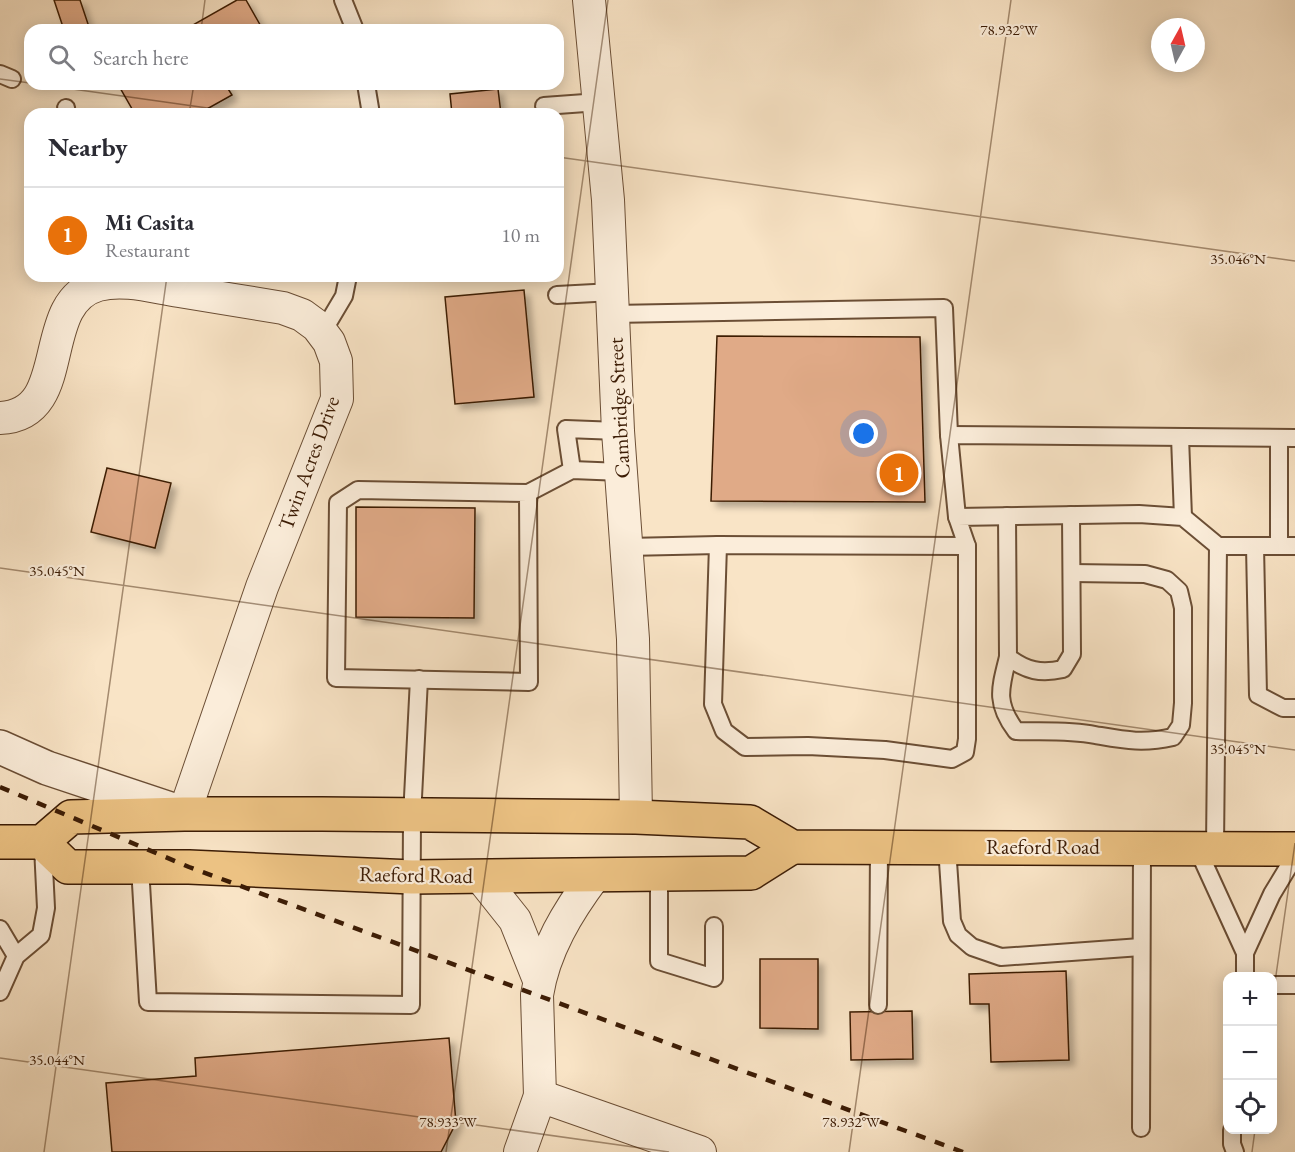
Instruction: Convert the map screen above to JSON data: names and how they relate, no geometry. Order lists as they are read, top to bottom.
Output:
{
  "streets": {
    "main road": ["Raeford Road"],
    "street": ["Cambridge Street", "Twin Acres Drive"]
  },
  "north": "top",
  "page": {
    "search": "Search here",
    "heading": "Nearby",
    "list": [
      {
        "mark": "1",
        "name": "Mi Casita",
        "note": "Restaurant",
        "value": "10 m"
      }
    ],
    "pins": "1",
    "map_buttons": ["+", "−"]
  },
  "coordinates": [
    "78.932°W",
    "35.046°N",
    "35.045°N",
    "35.044°N",
    "78.933°W"
  ]
}
